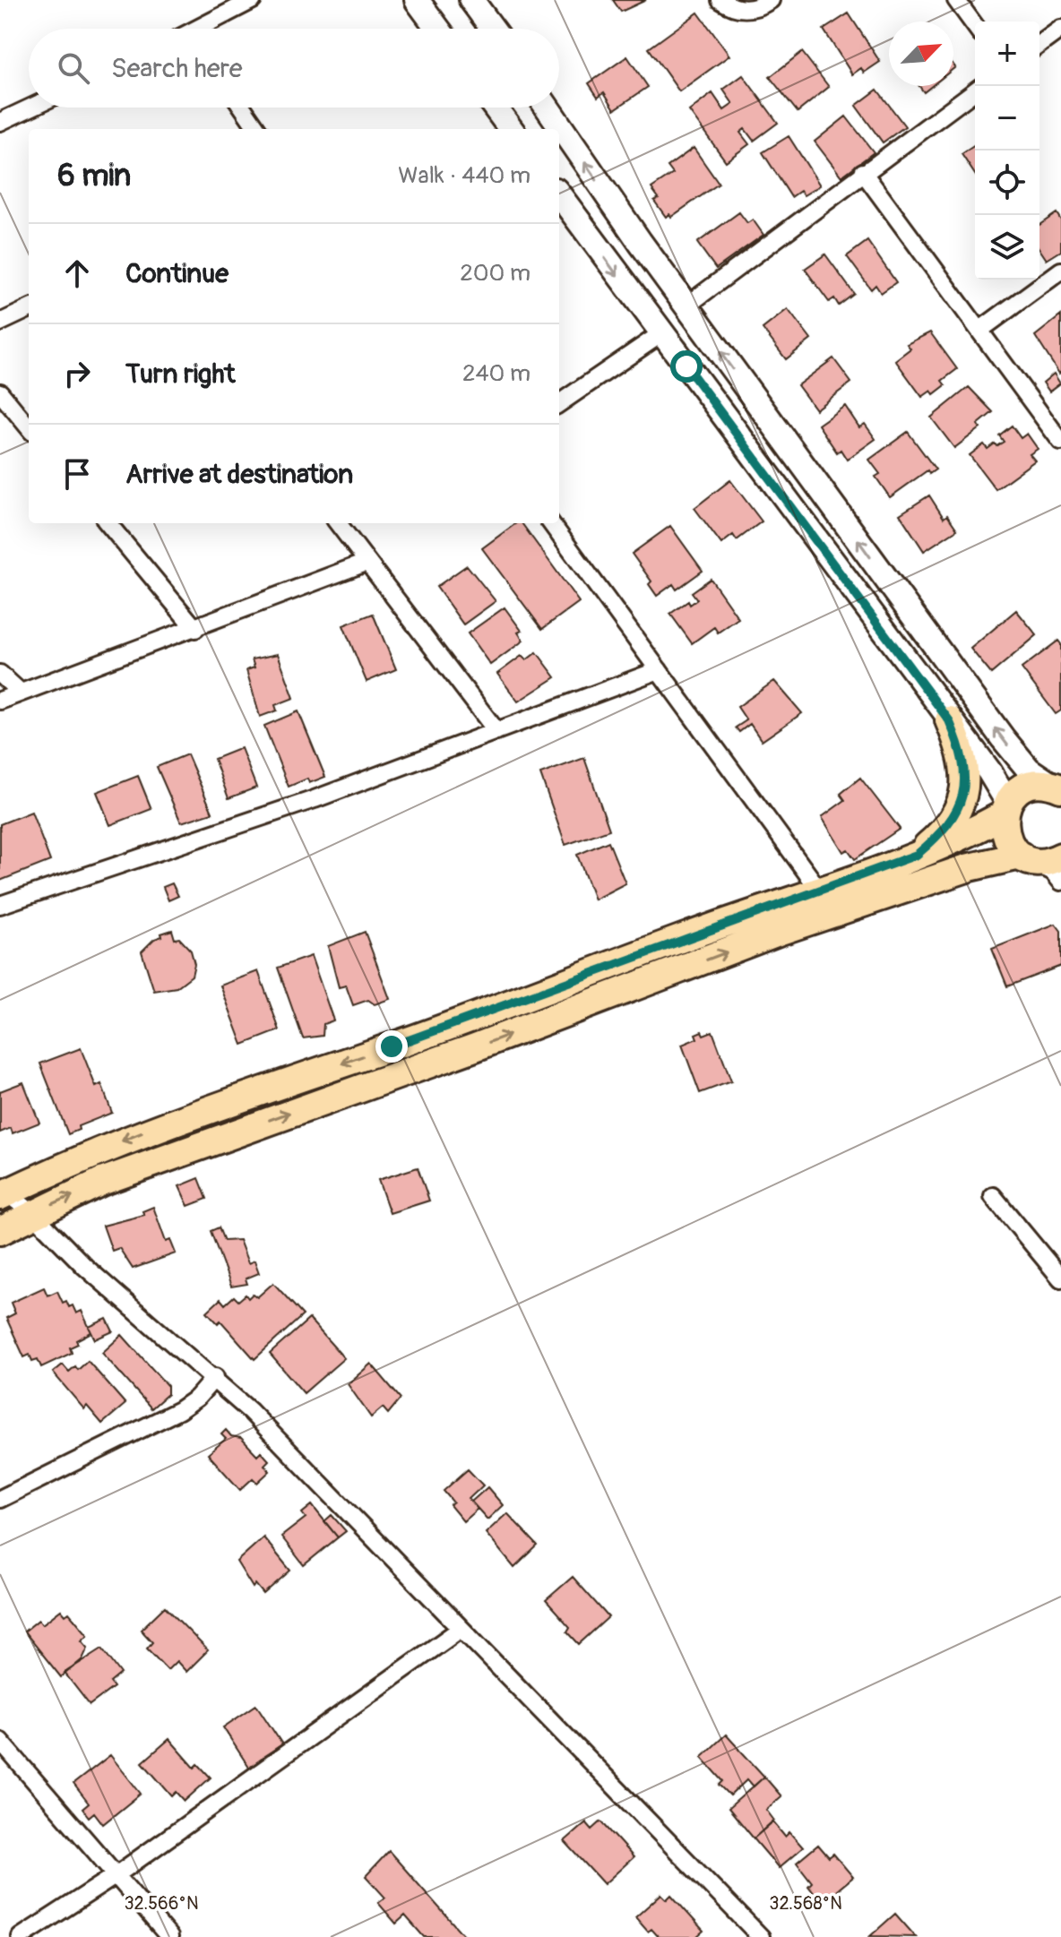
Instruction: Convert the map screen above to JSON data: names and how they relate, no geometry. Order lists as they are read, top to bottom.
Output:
{
  "north": "top right",
  "page": {
    "map_buttons": ["+", "−"],
    "search": "Search here",
    "heading": ["6 min", "Walk · 440 m"],
    "list": [
      ["Continue", "200 m"],
      ["Turn right", "240 m"],
      "Arrive at destination"
    ]
  },
  "coordinates": ["32.566°N", "32.568°N"]
}
